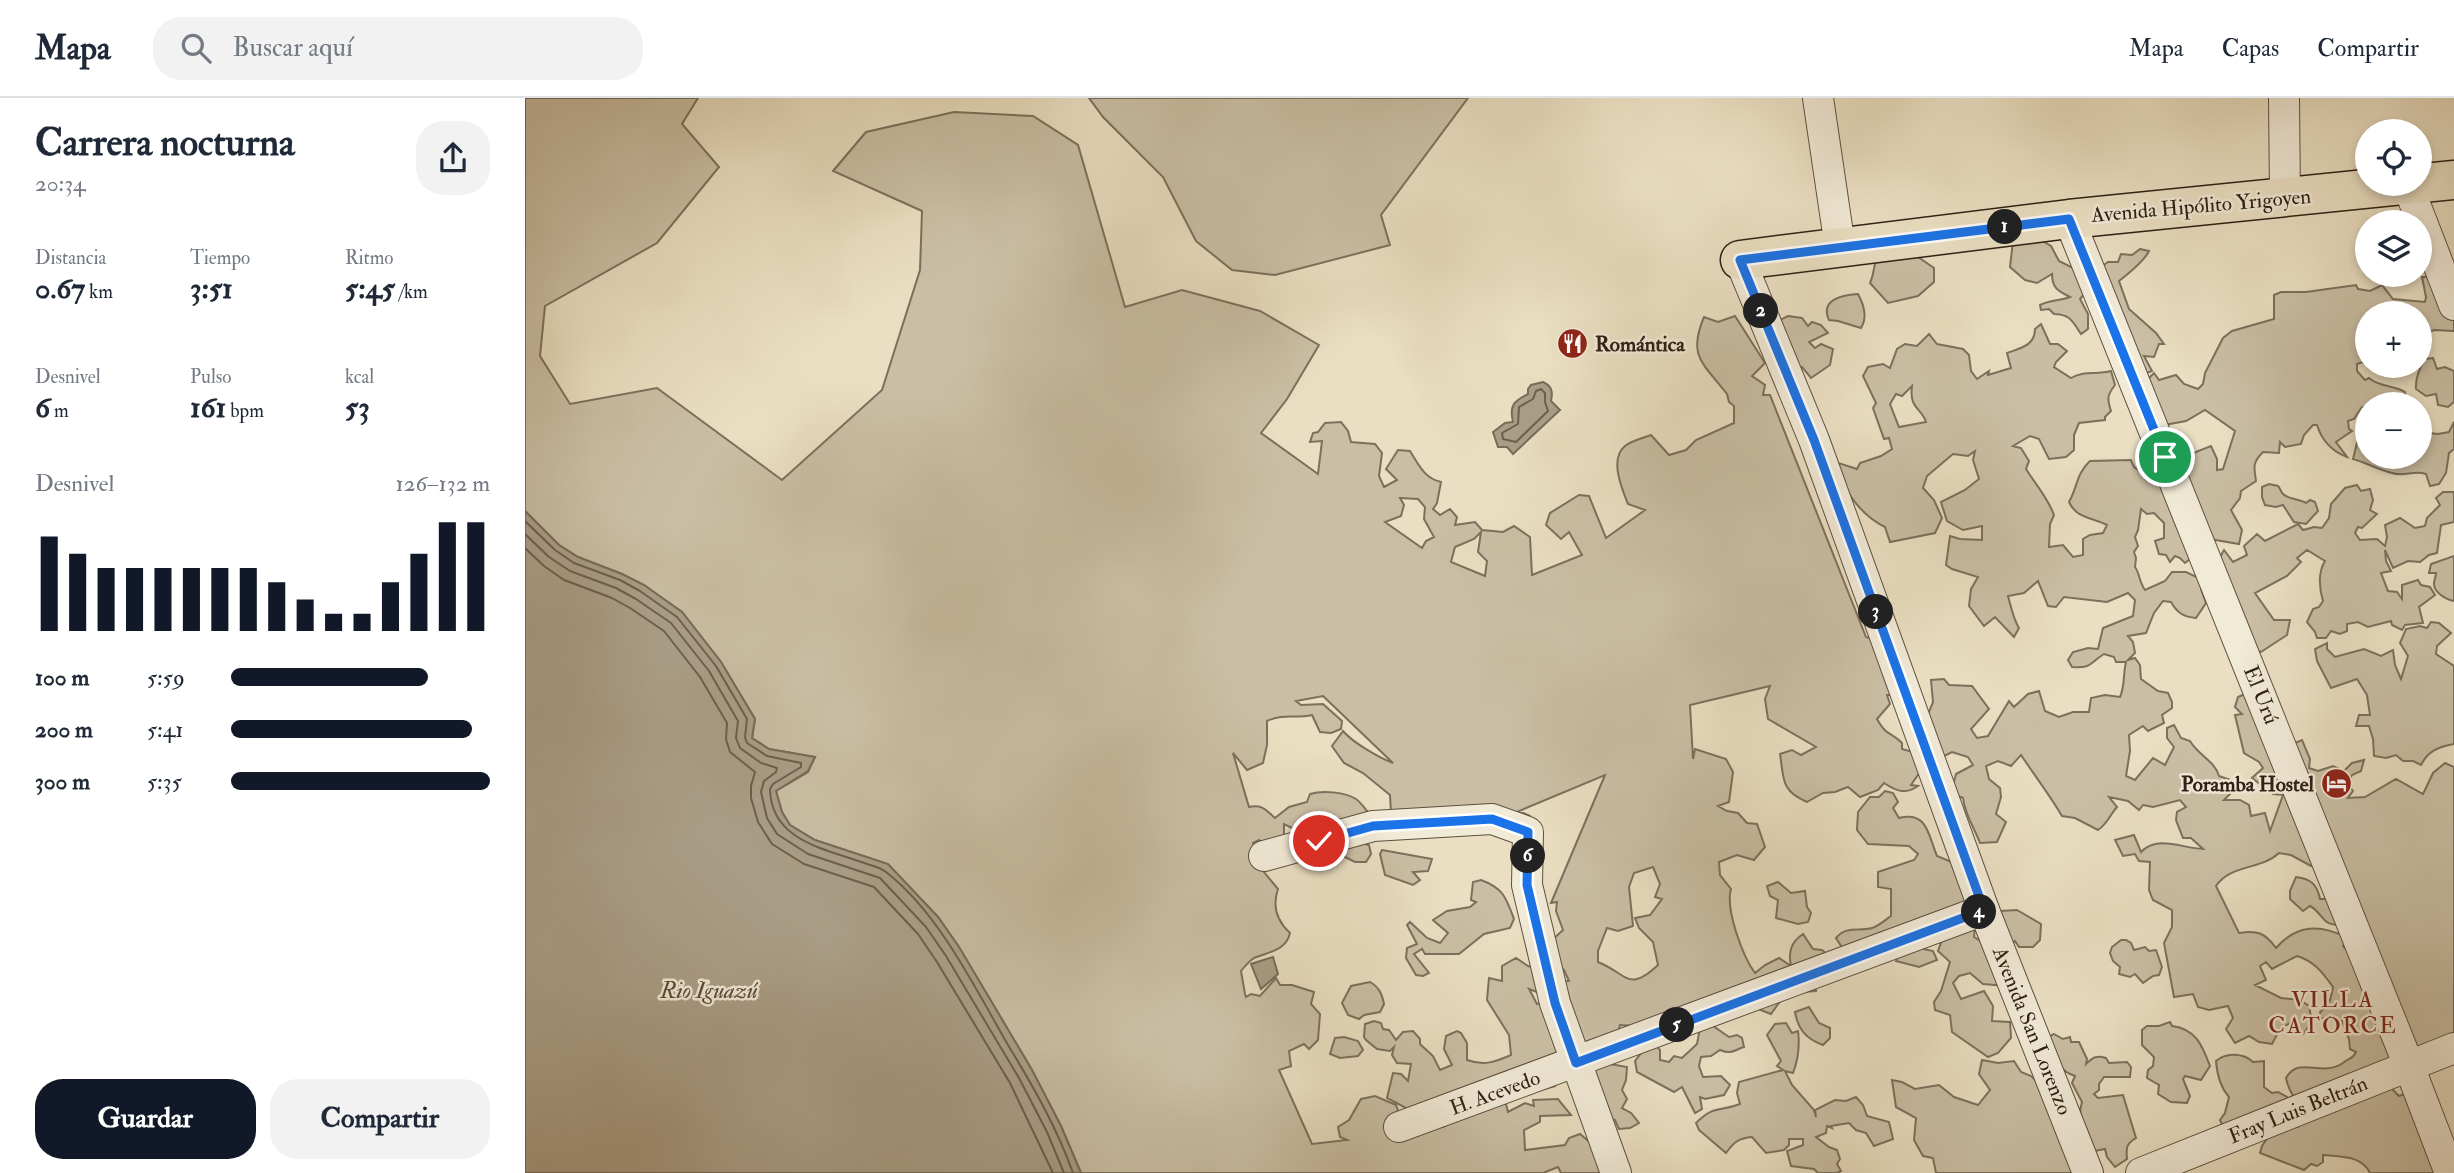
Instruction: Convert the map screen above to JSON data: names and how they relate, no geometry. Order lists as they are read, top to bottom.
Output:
{
  "streets": {
    "main road": ["Avenida Hipólito Yrigoyen"],
    "street": [
      "El Urú",
      "Avenida San Lorenzo",
      "H. Acevedo",
      "Fray Luis Beltrán"
    ]
  },
  "crossings": [
    ["Avenida Hipólito Yrigoyen", "El Urú"],
    ["Avenida Hipólito Yrigoyen", "Avenida San Lorenzo"],
    ["El Urú", "Fray Luis Beltrán"],
    ["Avenida San Lorenzo", "H. Acevedo"]
  ],
  "districts": ["VILLA CATORCE"],
  "water": ["Rio Iguazú"],
  "places": {
    "restaurant": ["Romántica"],
    "hotel": ["Poramba Hostel"]
  },
  "page": {
    "header": "Mapa",
    "search": "Buscar aquí",
    "nav": ["Mapa", "Capas", "Compartir"],
    "heading": ["Carrera nocturna", "20:34"],
    "map_buttons": ["+", "−"],
    "pins": [
      "1",
      "2",
      "3",
      "6",
      "4",
      "5"
    ],
    "stats": [
      ["Distancia", "0.67 km"],
      ["Tiempo", "3:51"],
      ["Ritmo", "5:45 /km"],
      ["Desnivel", "6 m"],
      ["Pulso", "161 bpm"],
      ["kcal", "53"]
    ],
    "chart": ["Desnivel", "126–132 m"],
    "list": [
      {
        "name": "100 m",
        "note": "5:59"
      },
      {
        "name": "200 m",
        "note": "5:41"
      },
      {
        "name": "300 m",
        "note": "5:35"
      }
    ],
    "buttons": ["Guardar", "Compartir"]
  }
}
